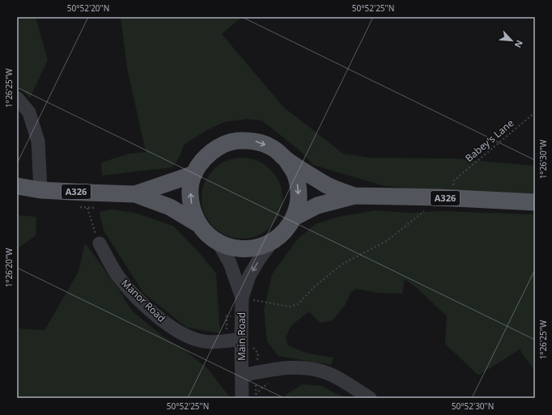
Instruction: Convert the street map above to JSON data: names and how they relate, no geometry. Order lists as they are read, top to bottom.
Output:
{
  "streets": {
    "main road": ["A326"],
    "street": ["Manor Road", "Main Road"],
    "path": ["Babey's Lane"]
  },
  "crossings": [
    ["A326", "Main Road"],
    ["Manor Road", "Main Road"]
  ],
  "north": "bottom right",
  "coordinates": [
    "50°52'20\"N",
    "50°52'25\"N",
    "1°26'25\"W",
    "1°26'30\"W",
    "1°26'20\"W",
    "50°52'30\"N"
  ]
}
